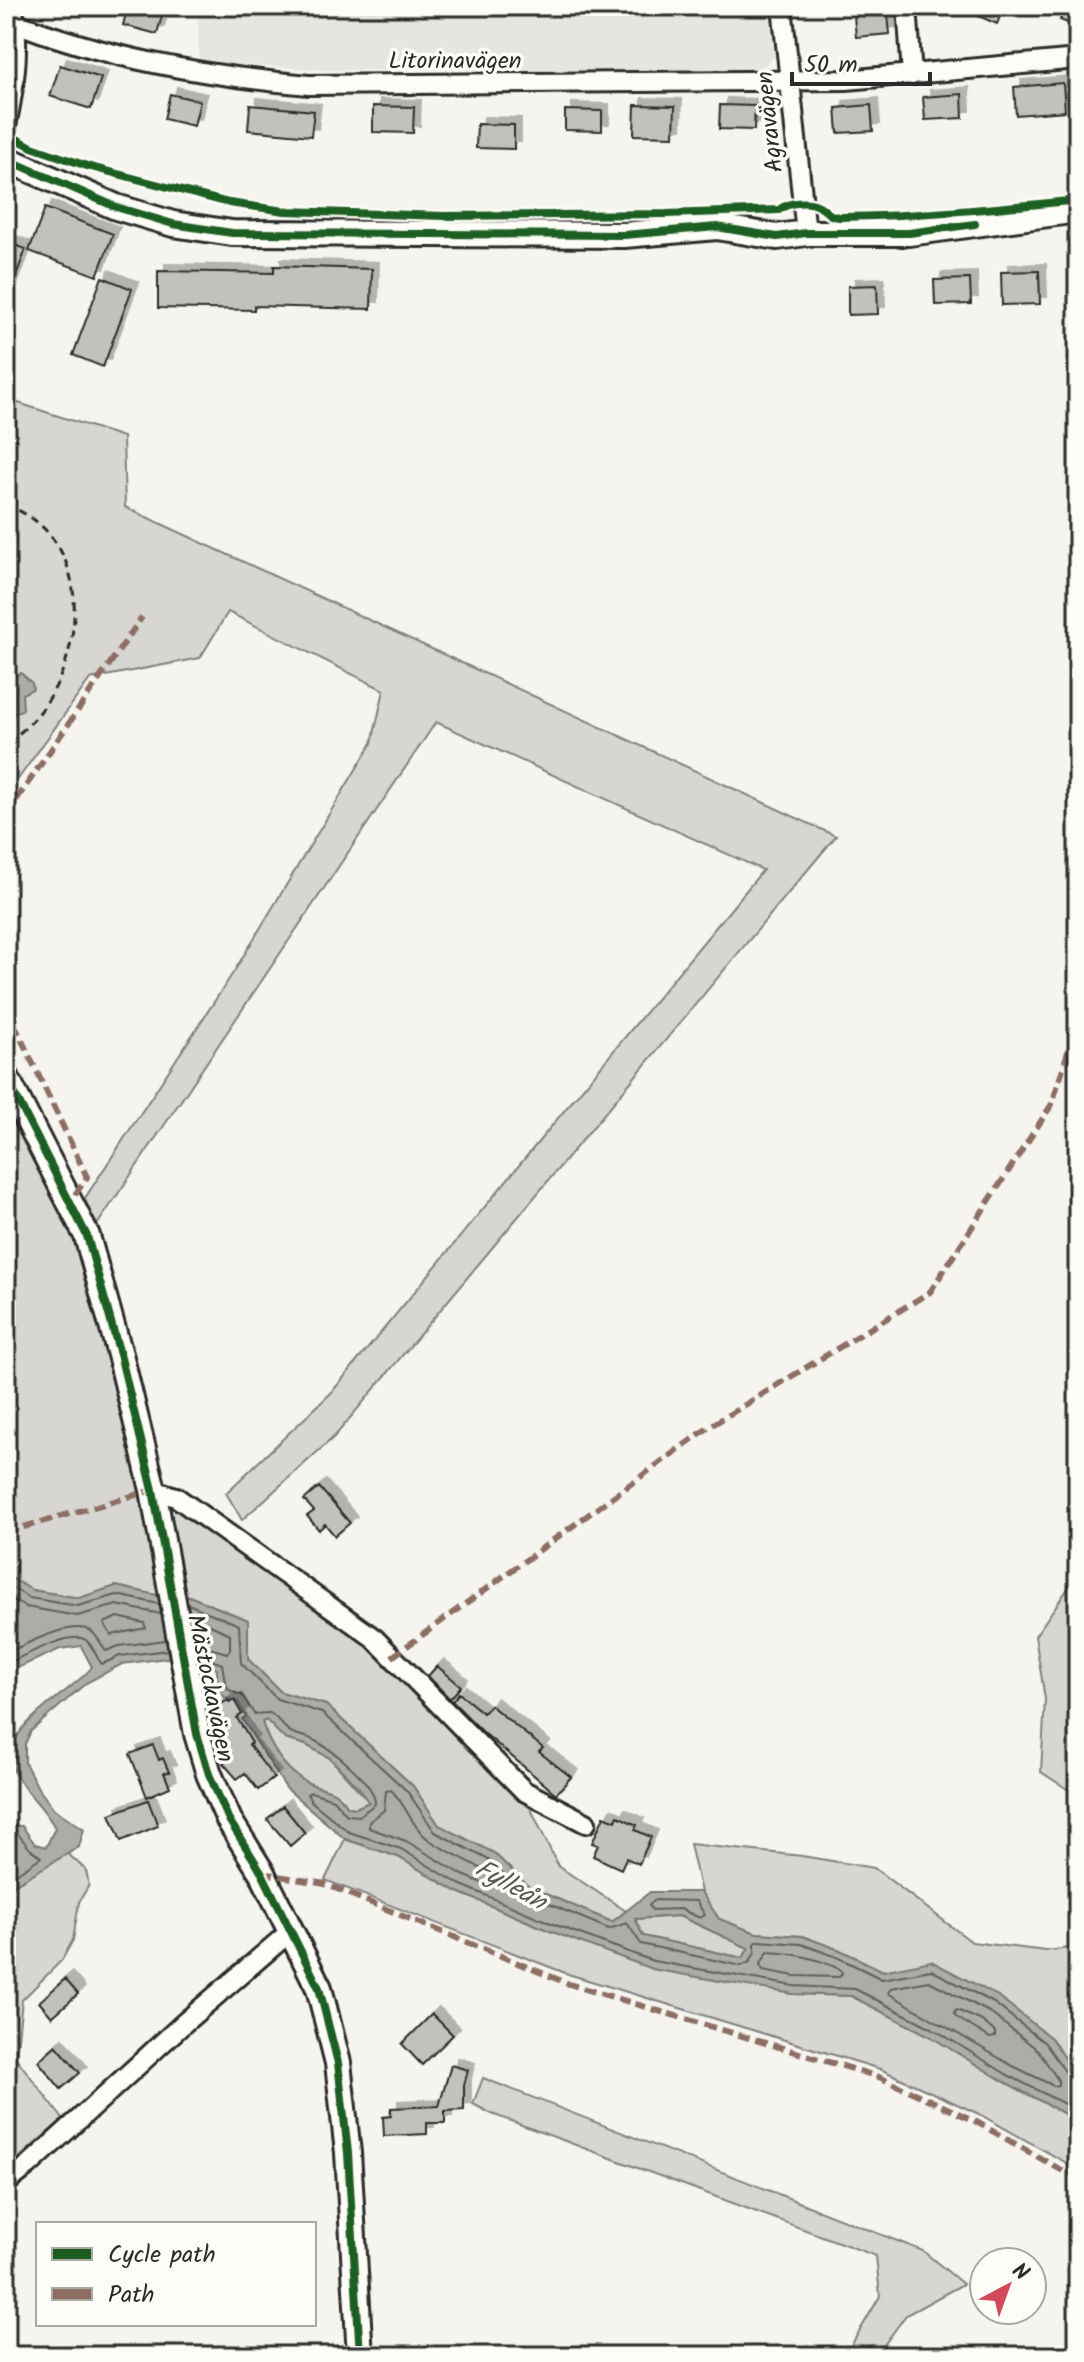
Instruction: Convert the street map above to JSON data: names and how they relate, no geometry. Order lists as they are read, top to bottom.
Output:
{
  "streets": {
    "street": ["Litorinavägen", "Agravägen", "Mästockavägen"]
  },
  "crossings": [
    ["Litorinavägen", "Agravägen"]
  ],
  "water": ["Fylleån"],
  "legend": ["Cycle path", "Path"],
  "scale_bar": "50 m",
  "north": "top right"
}
